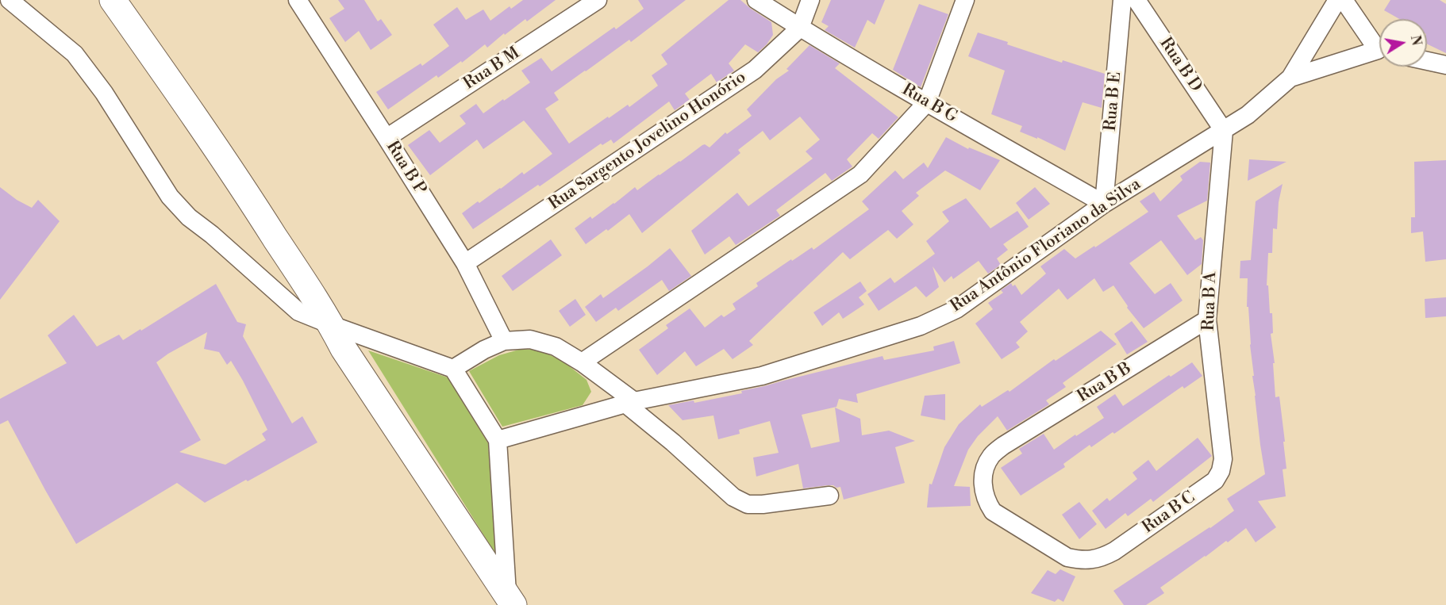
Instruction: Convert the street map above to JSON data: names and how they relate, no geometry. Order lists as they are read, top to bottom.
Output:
{
  "streets": {
    "street": [
      "Rua B D",
      "Rua B M",
      "Rua B E",
      "Rua B G",
      "Rua Sargento Jovelino Honório",
      "Rua B P",
      "Rua Antônio Floriano da Silva",
      "Rua B A",
      "Rua B B",
      "Rua B C"
    ]
  },
  "crossings": [
    ["Rua B D", "Rua Antônio Floriano da Silva"],
    ["Rua B D", "Rua B A"],
    ["Rua B M", "Rua B P"],
    ["Rua B E", "Rua B G"],
    ["Rua B E", "Rua Antônio Floriano da Silva"],
    ["Rua B G", "Rua Sargento Jovelino Honório"],
    ["Rua B G", "Rua Antônio Floriano da Silva"],
    ["Rua Sargento Jovelino Honório", "Rua B P"],
    ["Rua Antônio Floriano da Silva", "Rua B A"],
    ["Rua B A", "Rua B B"],
    ["Rua B A", "Rua B C"],
    ["Rua B B", "Rua B C"]
  ],
  "north": "right"
}
